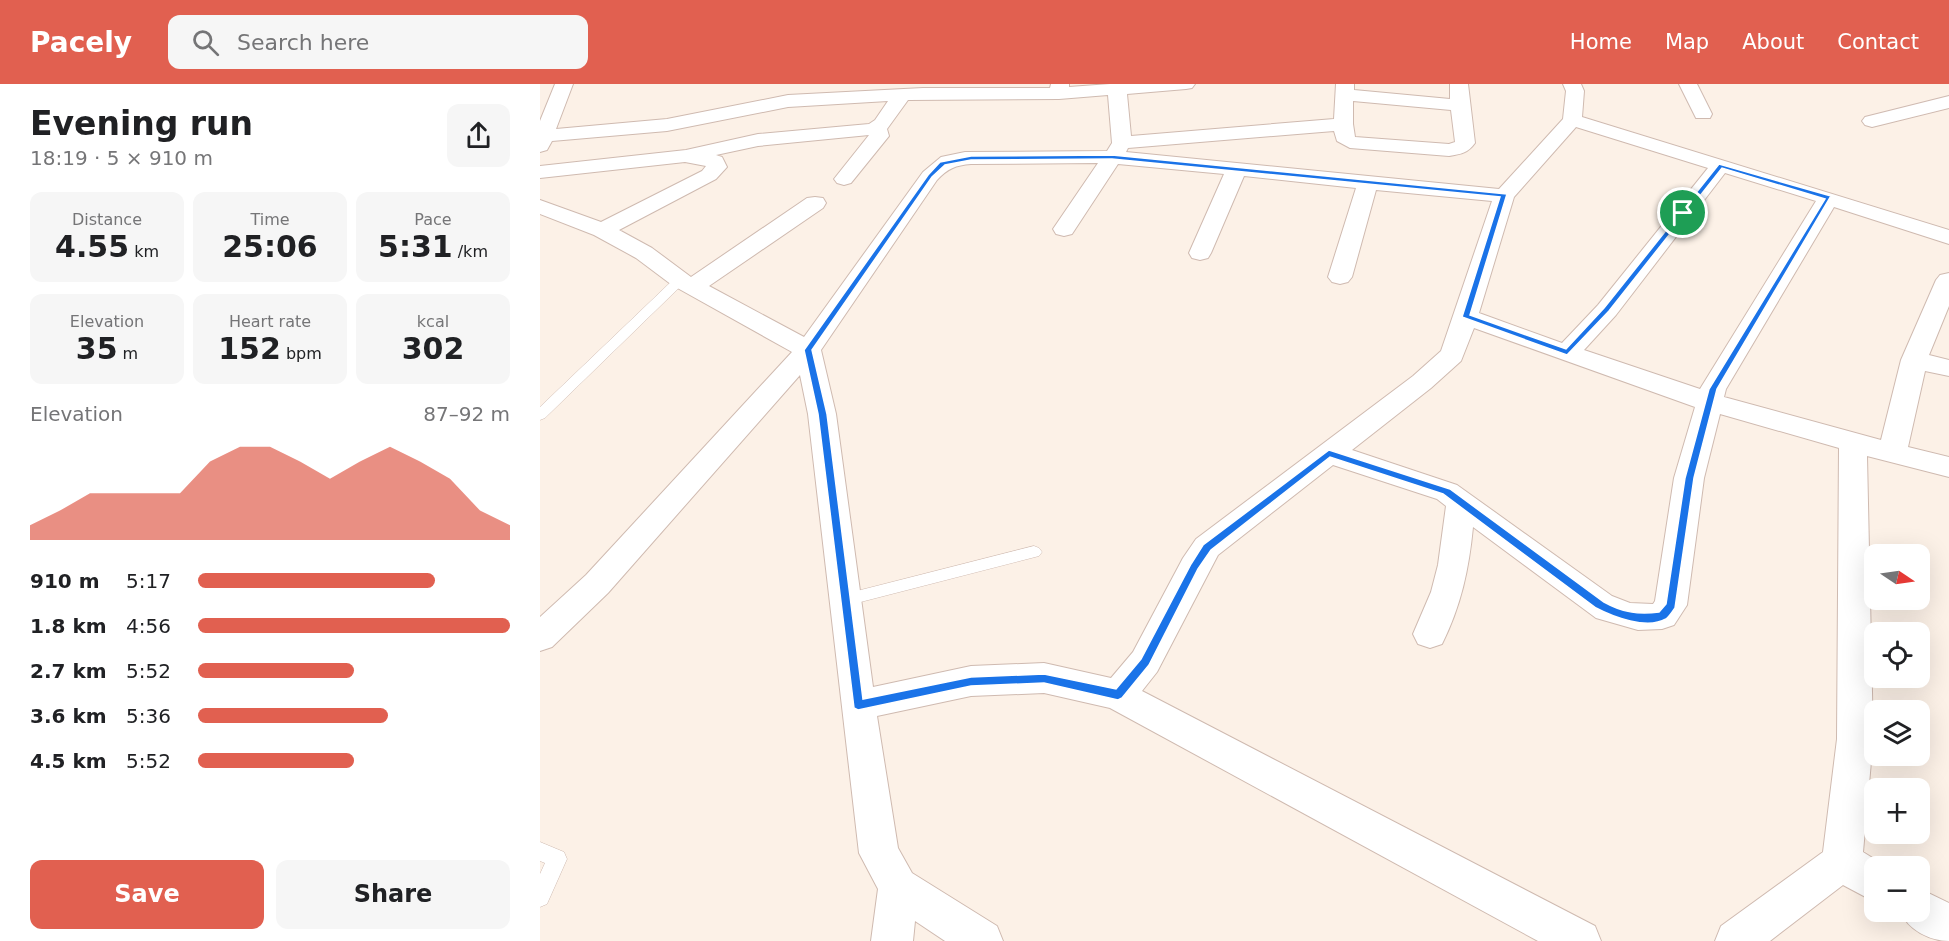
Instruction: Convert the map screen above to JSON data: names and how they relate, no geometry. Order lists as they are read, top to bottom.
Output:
{
  "north": "right",
  "page": {
    "header": "Pacely",
    "search": "Search here",
    "nav": [
      "Home",
      "Map",
      "About",
      "Contact"
    ],
    "heading": ["Evening run", "18:19 · 5 × 910 m"],
    "stats": [
      ["Distance", "4.55 km"],
      ["Time", "25:06"],
      ["Pace", "5:31 /km"],
      ["Elevation", "35 m"],
      ["Heart rate", "152 bpm"],
      ["kcal", "302"]
    ],
    "chart": ["Elevation", "87–92 m"],
    "map_buttons": ["+", "−"],
    "list": [
      {
        "name": "910 m",
        "note": "5:17"
      },
      {
        "name": "1.8 km",
        "note": "4:56"
      },
      {
        "name": "2.7 km",
        "note": "5:52"
      },
      {
        "name": "3.6 km",
        "note": "5:36"
      },
      {
        "name": "4.5 km",
        "note": "5:52"
      }
    ],
    "buttons": ["Save", "Share"]
  }
}
